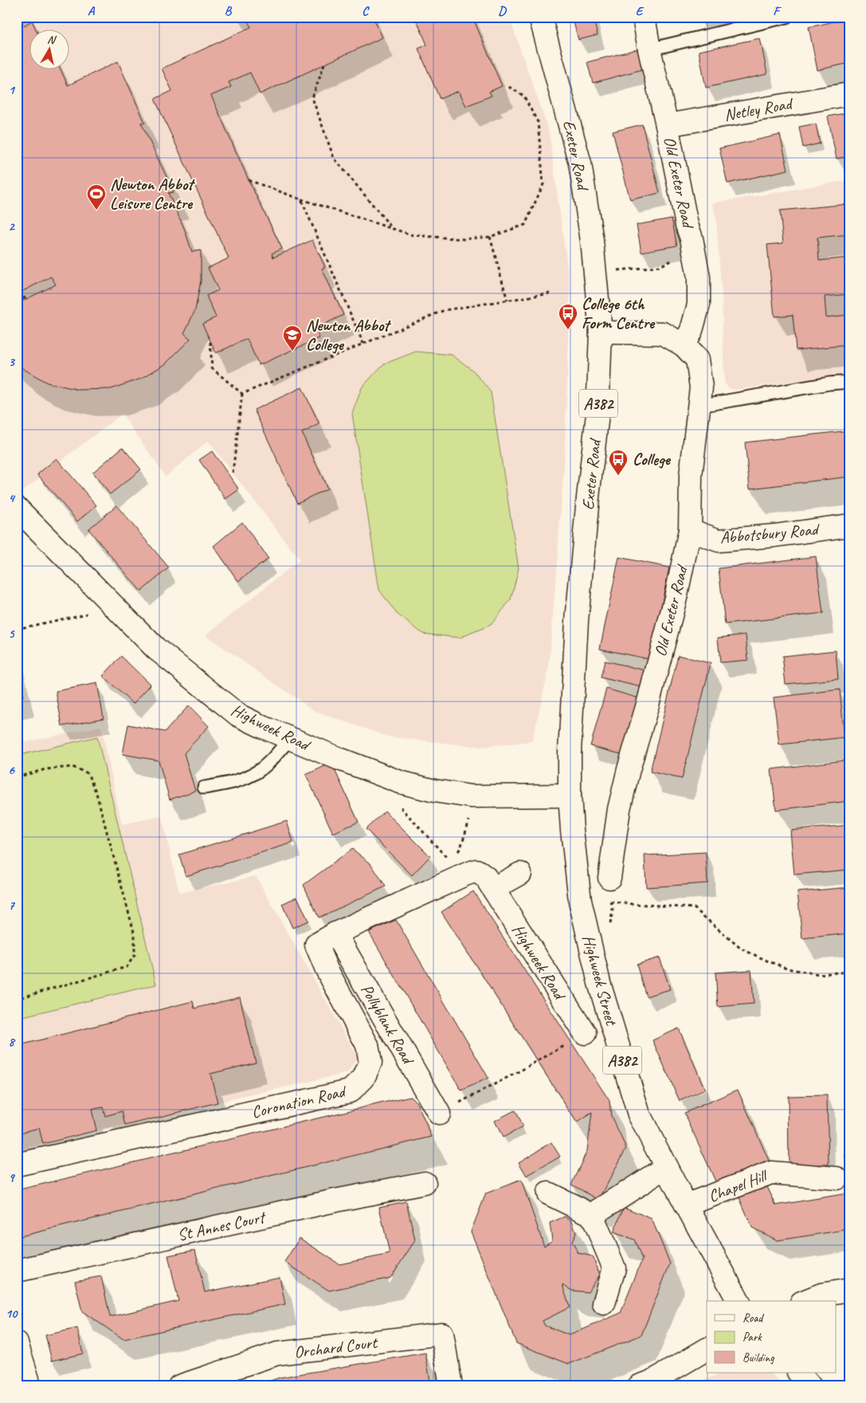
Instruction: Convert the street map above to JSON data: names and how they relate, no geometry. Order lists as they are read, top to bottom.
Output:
{
  "streets": {
    "street": [
      "Netley Road",
      "Exeter Road",
      "Old Exeter Road",
      "A382",
      "Abbotsbury Road",
      "Highweek Road",
      "Highweek Street",
      "Pollyblank Road",
      "Coronation Road",
      "Chapel Hill",
      "St Annes Court",
      "Orchard Court"
    ]
  },
  "crossings": [
    ["Netley Road", "Old Exeter Road"],
    ["Exeter Road", "Old Exeter Road"],
    ["Exeter Road", "Highweek Road"],
    ["Exeter Road", "Highweek Street"],
    ["Old Exeter Road", "Abbotsbury Road"],
    ["Highweek Road", "Highweek Street"],
    ["Highweek Road", "Coronation Road"],
    ["Highweek Street", "Chapel Hill"],
    ["Pollyblank Road", "Coronation Road"]
  ],
  "places": {
    "sports": ["Newton Abbot Leisure Centre"],
    "bus stop": ["College 6th Form Centre", "College"],
    "school or university": ["Newton Abbot College"]
  },
  "legend": ["Road", "Park", "Building"],
  "north": "top",
  "grid": {
    "columns": [
      "A",
      "B",
      "C",
      "D",
      "E",
      "F"
    ],
    "rows": [
      "1",
      "2",
      "3",
      "4",
      "5",
      "6",
      "7",
      "8",
      "9",
      "10"
    ]
  }
}
